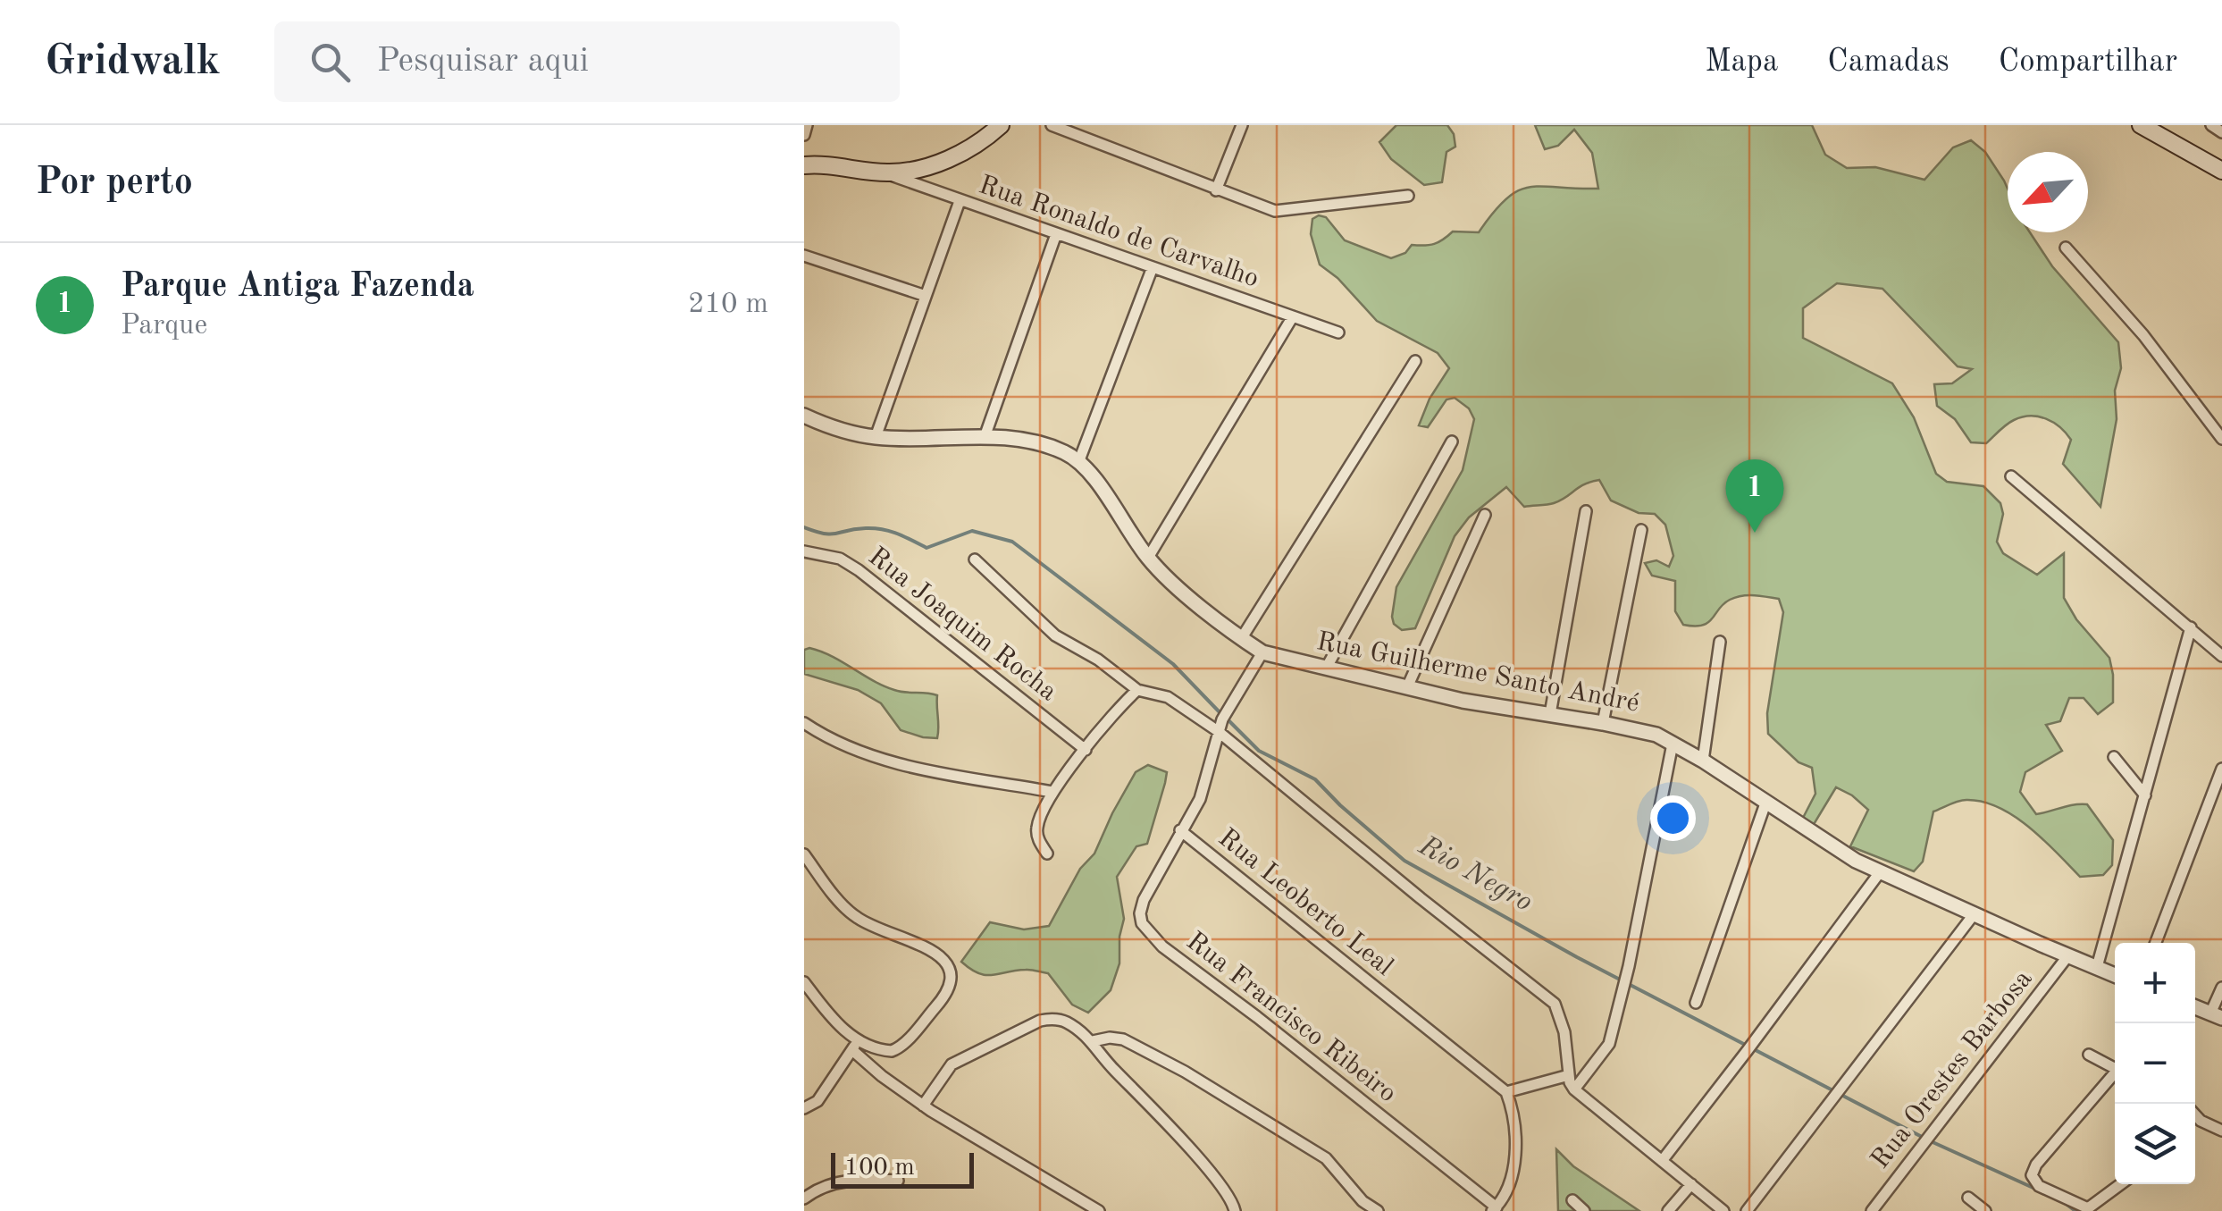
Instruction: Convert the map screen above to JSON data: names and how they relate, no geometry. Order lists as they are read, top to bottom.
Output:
{
  "streets": {
    "street": [
      "Rua Ronaldo de Carvalho",
      "Rua Joaquim Rocha",
      "Rua Guilherme Santo André",
      "Rua Leoberto Leal",
      "Rua Francisco Ribeiro",
      "Rua Orestes Barbosa"
    ]
  },
  "crossings": [
    ["Rua Guilherme Santo André", "Rua Leoberto Leal"],
    ["Rua Guilherme Santo André", "Rua Orestes Barbosa"],
    ["Rua Leoberto Leal", "Rua Francisco Ribeiro"]
  ],
  "water": ["Rio Negro"],
  "scale_bar": "100 m",
  "north": "bottom left",
  "page": {
    "header": "Gridwalk",
    "search": "Pesquisar aqui",
    "nav": ["Mapa", "Camadas", "Compartilhar"],
    "heading": "Por perto",
    "list": [
      {
        "mark": "1",
        "name": "Parque Antiga Fazenda",
        "note": "Parque",
        "value": "210 m"
      }
    ],
    "pins": "1",
    "map_buttons": ["+", "−"],
    "scale": "100 m"
  }
}
